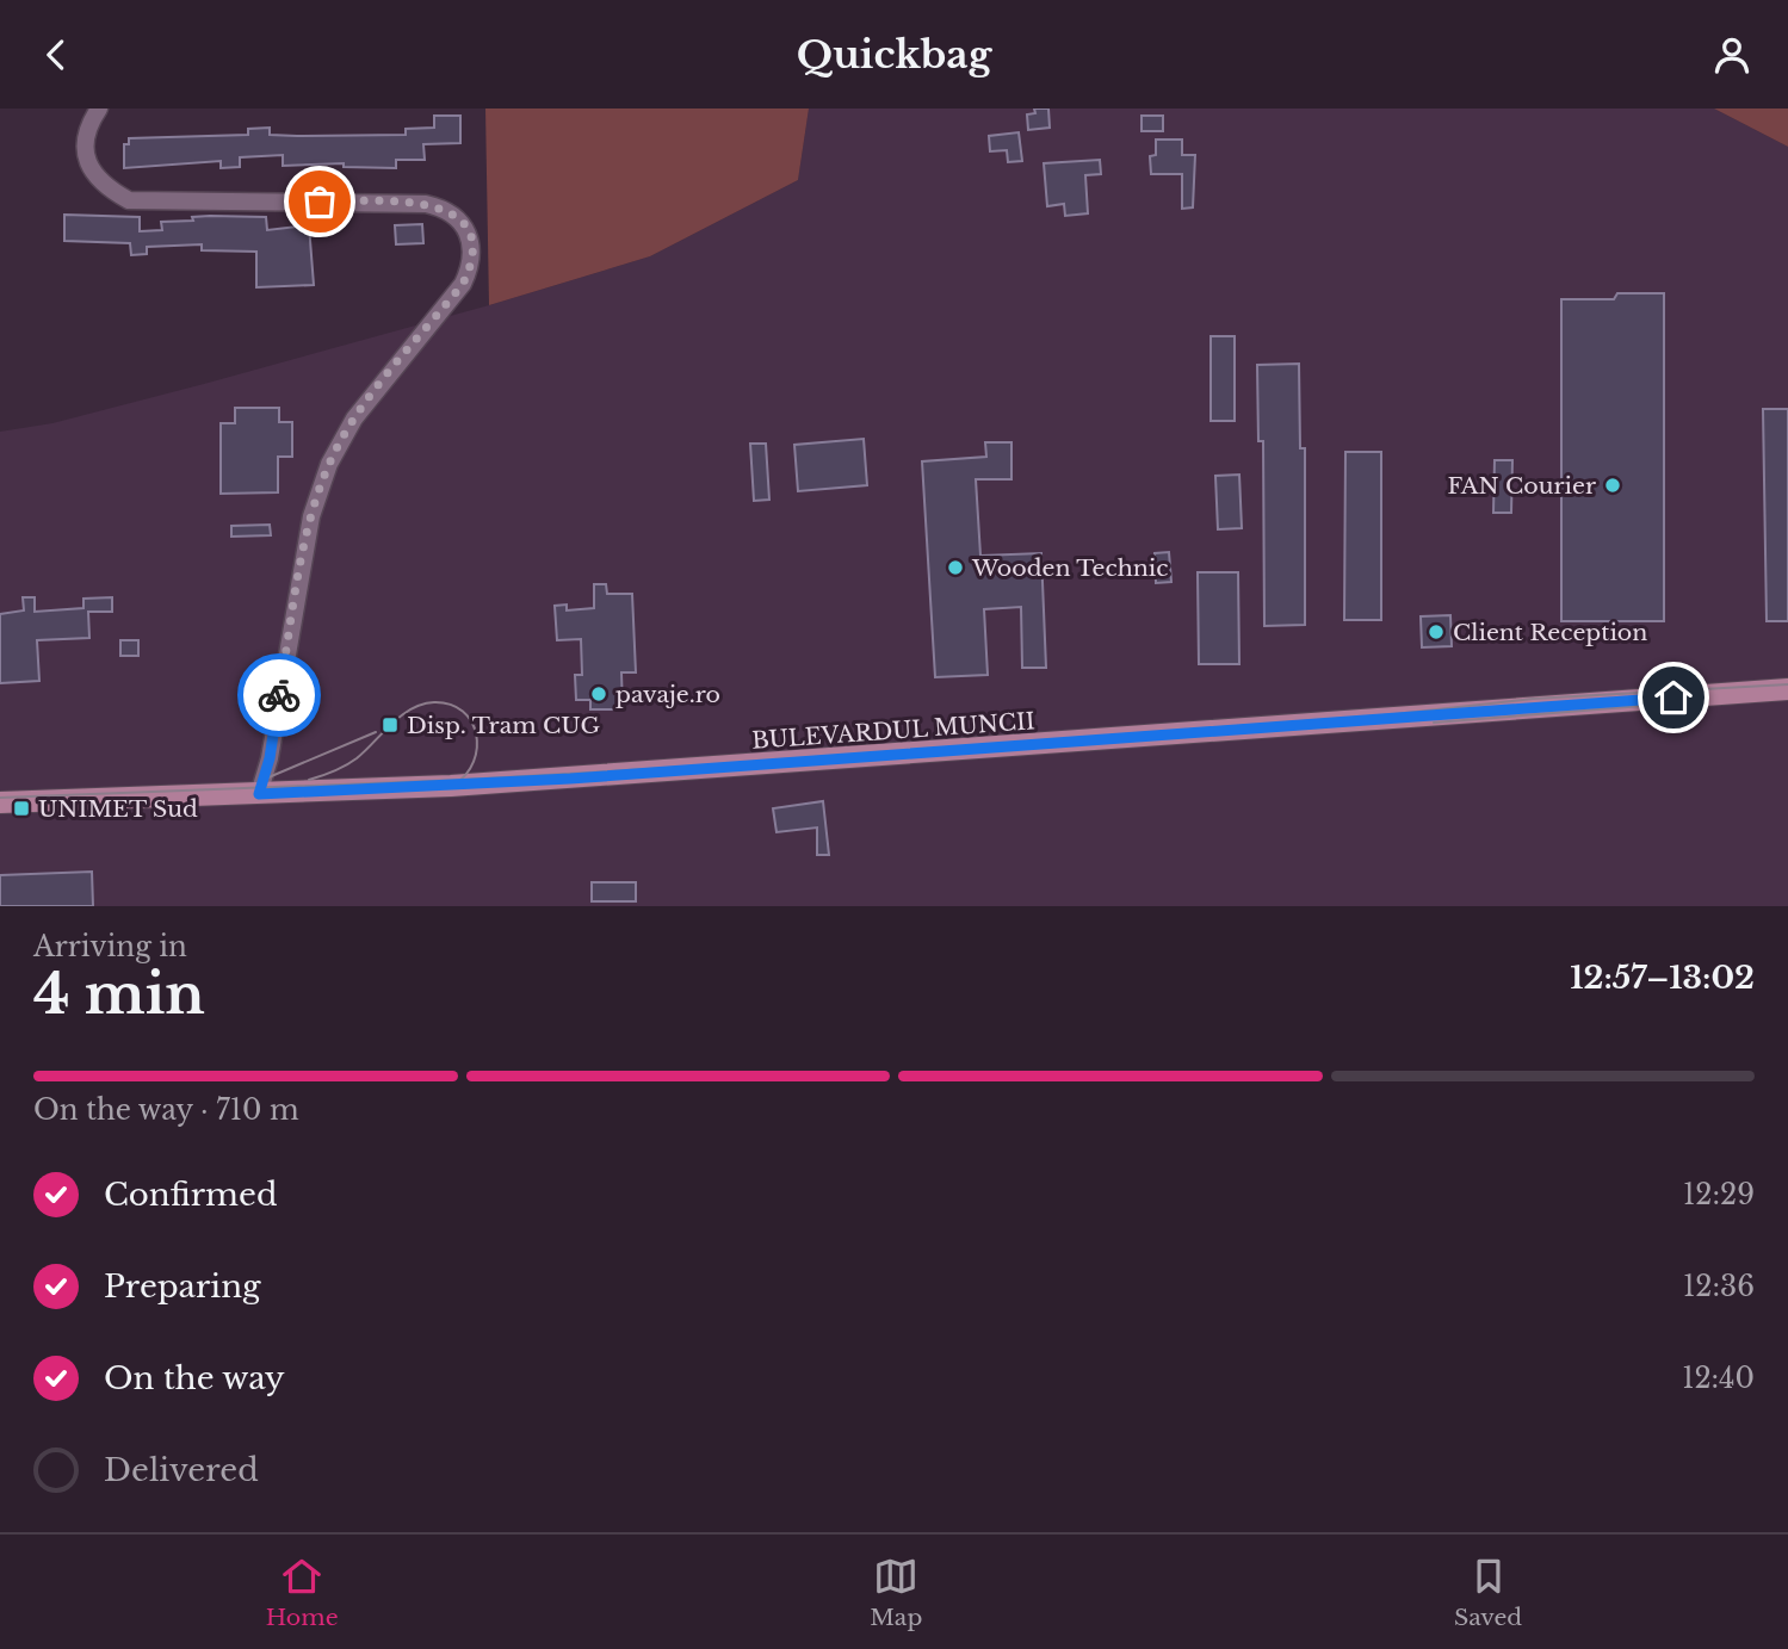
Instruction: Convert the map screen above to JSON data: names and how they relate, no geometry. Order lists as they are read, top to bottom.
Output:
{
  "streets": {
    "main road": ["BULEVARDUL MUNCII"]
  },
  "places": {
    "other": [
      "FAN Courier",
      "Wooden Technic",
      "Client Reception",
      "pavaje.ro"
    ],
    "transit": ["Disp. Tram CUG", "UNIMET Sud"]
  },
  "page": {
    "header": "Quickbag",
    "heading": ["4 min", "Arriving in", "12:57–13:02"],
    "bar": "On the way · 710 m",
    "list": [
      ["Confirmed", "12:29"],
      ["Preparing", "12:36"],
      ["On the way", "12:40"],
      "Delivered"
    ],
    "tabs": ["Home", "Map", "Saved"]
  }
}
